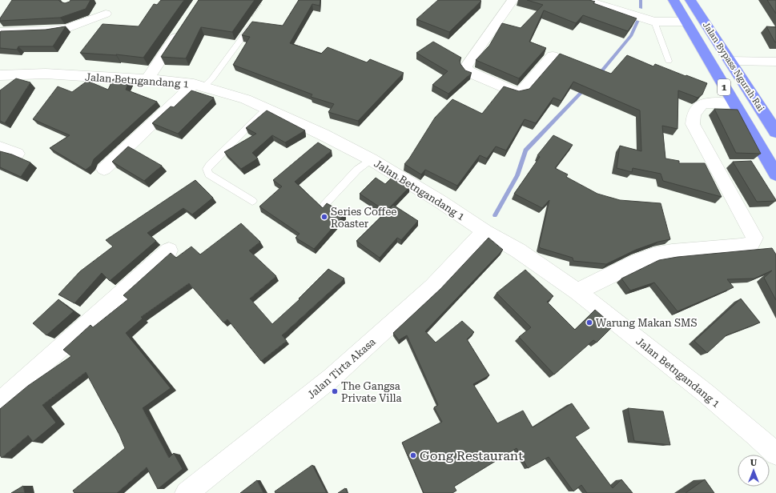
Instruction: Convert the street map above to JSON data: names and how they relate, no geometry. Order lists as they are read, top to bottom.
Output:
{
  "streets": {
    "highway": ["Jalan Bypass Ngurah Rai", "1"],
    "street": ["Jalan Betngandang 1", "Jalan Tirta Akasa"]
  },
  "crossings": [
    ["Jalan Betngandang 1", "Jalan Tirta Akasa"]
  ],
  "places": [
    "Series Coffee Roaster",
    "Warung Makan SMS",
    "The Gangsa Private Villa",
    "Gong Restaurant"
  ],
  "north": "top"
}
